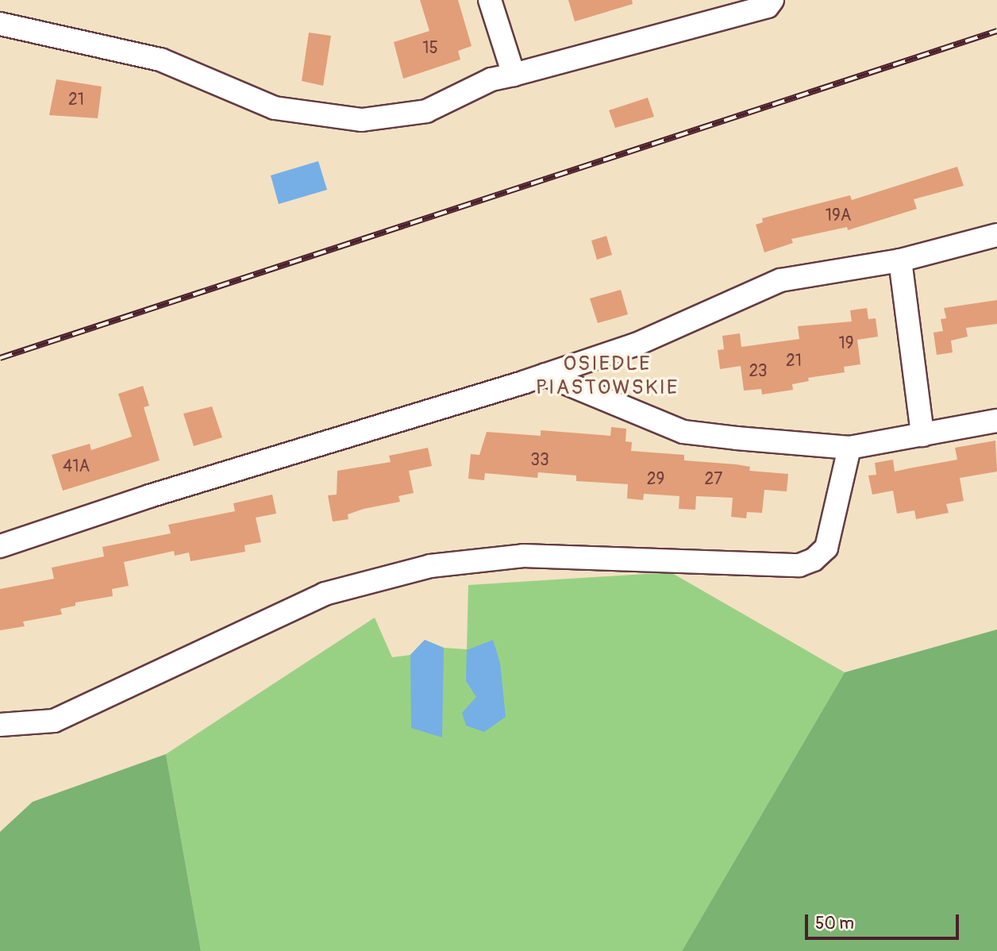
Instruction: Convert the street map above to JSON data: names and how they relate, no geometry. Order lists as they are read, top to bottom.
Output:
{
  "districts": ["OSIEDLE PIASTOWSKIE"],
  "house_numbers": [
    "15",
    "21",
    "19A",
    "19",
    "21",
    "23",
    "33",
    "41A",
    "29",
    "27"
  ],
  "scale_bar": "50 m"
}
